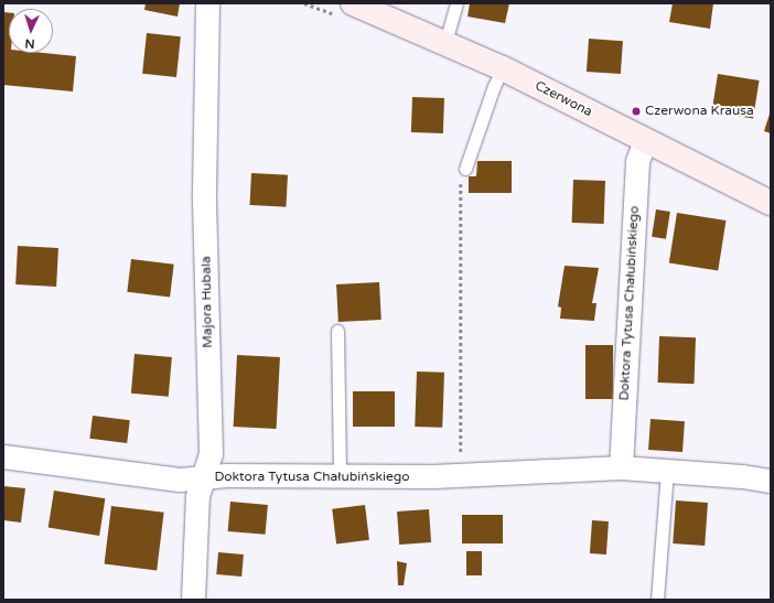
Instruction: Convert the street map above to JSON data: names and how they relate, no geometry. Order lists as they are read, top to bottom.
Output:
{
  "streets": {
    "street": ["Czerwona", "Majora Hubala", "Doktora Tytusa Chałubińskiego"]
  },
  "crossings": [
    ["Czerwona", "Doktora Tytusa Chałubińskiego"],
    ["Majora Hubala", "Doktora Tytusa Chałubińskiego"]
  ],
  "places": ["Czerwona Krausa"],
  "north": "bottom"
}
